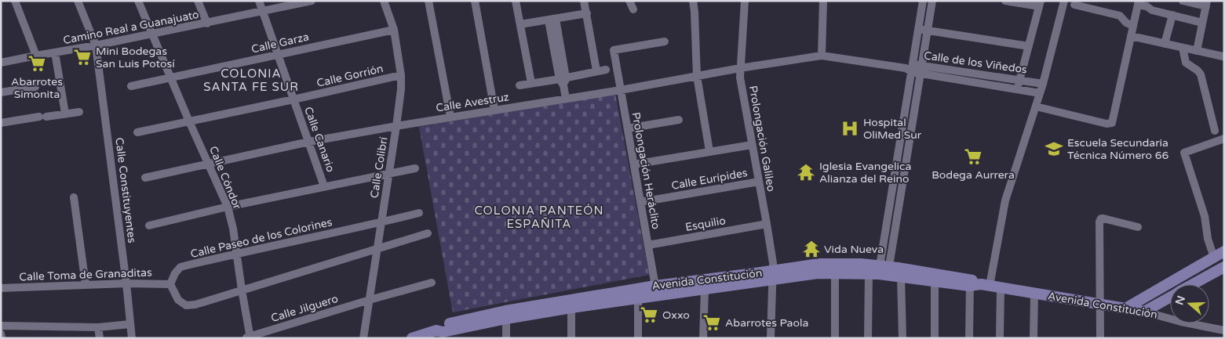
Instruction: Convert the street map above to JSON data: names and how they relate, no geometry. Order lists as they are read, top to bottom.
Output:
{
  "streets": {
    "main road": ["Avenida Constitución"],
    "street": [
      "Camino Real a Guanajuato",
      "Calle Garza",
      "Calle de los Viñedos",
      "Calle Gorrión",
      "Calle Avestruz",
      "Prolongación Galileo",
      "Calle Canario",
      "Calle Colibrí",
      "Prolongación Heráclito",
      "Calle Cóndor",
      "Calle Eurípides",
      "Calle Constituyentes",
      "Esquilio",
      "Calle Paseo de los Colorines",
      "Calle Toma de Granaditas",
      "Calle Jilguero"
    ]
  },
  "crossings": [
    ["Camino Real a Guanajuato", "Calle Canario"],
    ["Camino Real a Guanajuato", "Calle Cóndor"],
    ["Camino Real a Guanajuato", "Calle Constituyentes"],
    ["Calle Garza", "Calle Canario"],
    ["Calle Garza", "Calle Colibrí"],
    ["Calle Garza", "Calle Cóndor"],
    ["Calle de los Viñedos", "Calle Avestruz"],
    ["Calle de los Viñedos", "Prolongación Galileo"],
    ["Calle Gorrión", "Calle Canario"],
    ["Calle Gorrión", "Calle Colibrí"],
    ["Calle Gorrión", "Calle Cóndor"],
    ["Calle Avestruz", "Prolongación Galileo"],
    ["Calle Avestruz", "Calle Canario"],
    ["Calle Avestruz", "Calle Colibrí"],
    ["Calle Avestruz", "Prolongación Heráclito"],
    ["Calle Avestruz", "Calle Cóndor"],
    ["Prolongación Galileo", "Calle Eurípides"],
    ["Prolongación Galileo", "Esquilio"],
    ["Prolongación Galileo", "Avenida Constitución"],
    ["Calle Colibrí", "Calle Paseo de los Colorines"],
    ["Calle Colibrí", "Calle Jilguero"],
    ["Prolongación Heráclito", "Calle Eurípides"],
    ["Prolongación Heráclito", "Esquilio"],
    ["Prolongación Heráclito", "Avenida Constitución"],
    ["Calle Cóndor", "Calle Paseo de los Colorines"],
    ["Calle Cóndor", "Calle Jilguero"],
    ["Calle Constituyentes", "Calle Toma de Granaditas"],
    ["Calle Paseo de los Colorines", "Calle Toma de Granaditas"]
  ],
  "districts": ["COLONIA SANTA FE SUR", "COLONIA PANTEÓN ESPAÑITA"],
  "places": {
    "supermarket": [
      "Mini Bodegas San Luis Potosí",
      "Abarrotes Simonita",
      "Bodega Aurrera",
      "Oxxo",
      "Abarrotes Paola"
    ],
    "hospital": ["Hospital OliMed Sur"],
    "school or university": ["Escuela Secundaria Técnica Número 66"],
    "temple": ["Iglesia Evangelica Alianza del Reino", "Vida Nueva"]
  },
  "north": "left"
}
